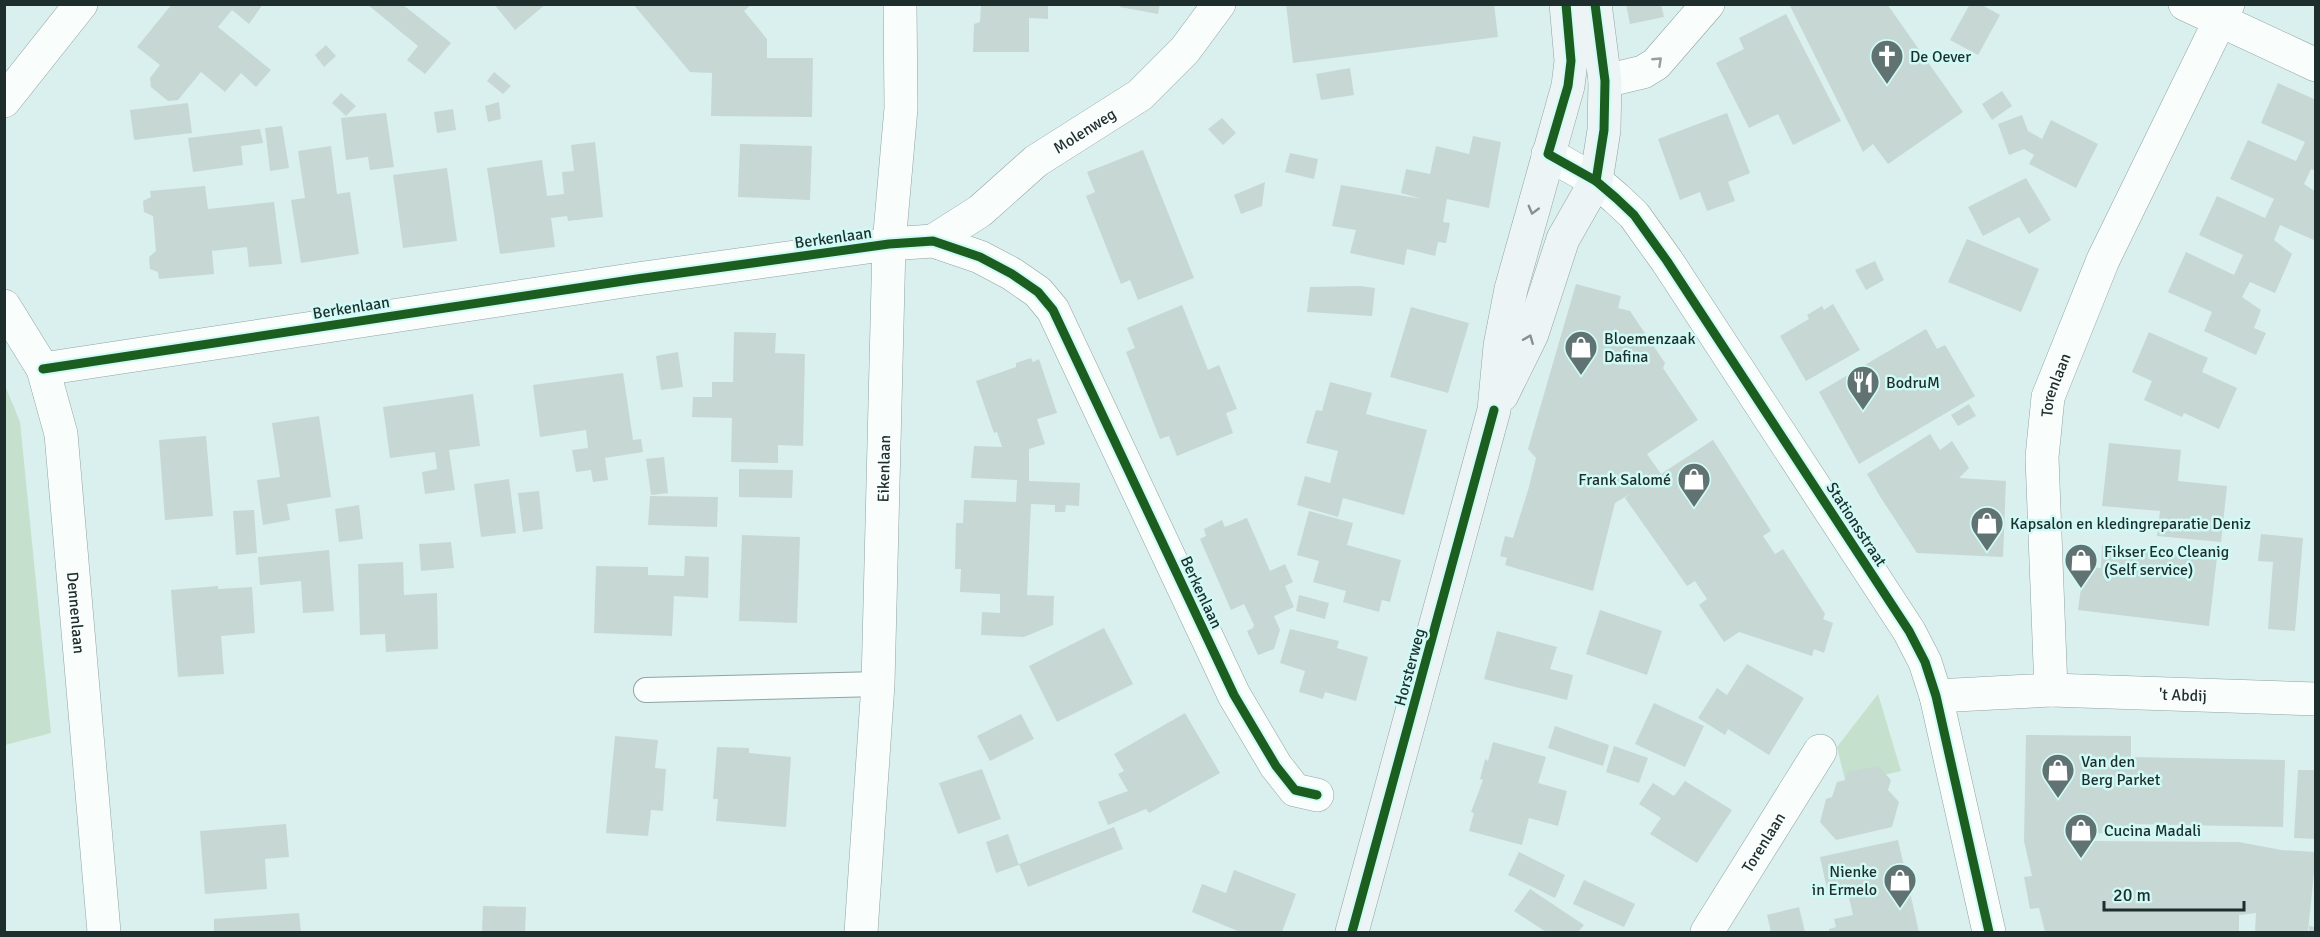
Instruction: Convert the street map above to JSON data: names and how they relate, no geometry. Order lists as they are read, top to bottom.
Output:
{
  "streets": {
    "main road": ["Horsterweg"],
    "street": [
      "Molenweg",
      "Berkenlaan",
      "Torenlaan",
      "Eikenlaan",
      "Stationsstraat",
      "Dennenlaan",
      "'t Abdij"
    ]
  },
  "crossings": [
    ["Molenweg", "Berkenlaan"],
    ["Berkenlaan", "Eikenlaan"],
    ["Berkenlaan", "Dennenlaan"],
    ["Torenlaan", "'t Abdij"],
    ["Stationsstraat", "Horsterweg"]
  ],
  "places": {
    "church": ["De Oever"],
    "shop": [
      "Bloemenzaak Dafina",
      "Frank Salomé",
      "Kapsalon en kledingreparatie Deniz",
      "Fikser Eco Cleanig (Self service)",
      "Van den Berg Parket",
      "Cucina Madali",
      "Nienke in Ermelo"
    ],
    "restaurant": ["BodruM"]
  },
  "scale_bar": "20 m"
}
